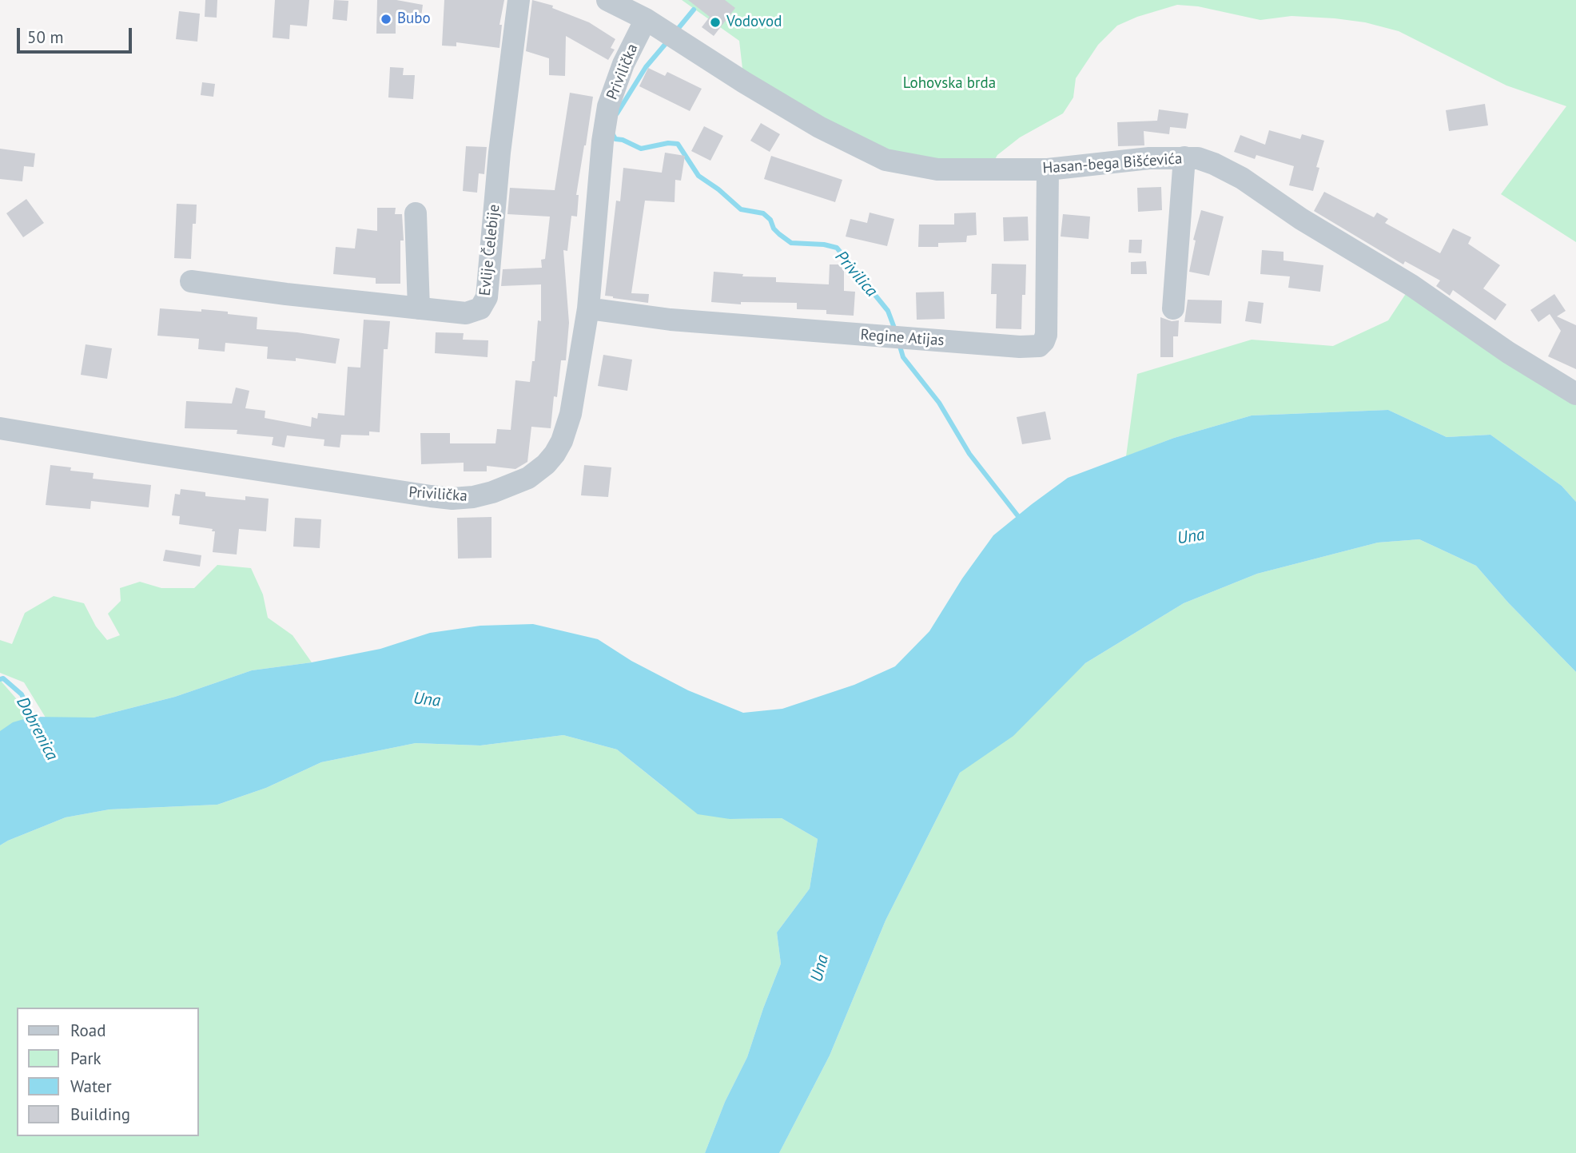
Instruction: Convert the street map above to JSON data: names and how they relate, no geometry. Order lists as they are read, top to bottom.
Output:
{
  "streets": {
    "street": [
      "Privilička",
      "Hasan-bega Bišćevića",
      "Evlije Čelebije",
      "Regine Atijas"
    ]
  },
  "crossings": [
    ["Privilička", "Hasan-bega Bišćevića"],
    ["Privilička", "Regine Atijas"],
    ["Hasan-bega Bišćevića", "Regine Atijas"]
  ],
  "water": ["Privilica", "Una", "Dobrenica"],
  "parks": ["Lohovska brda"],
  "places": ["Bubo", "Vodovod"],
  "legend": [
    "Road",
    "Park",
    "Water",
    "Building"
  ],
  "scale_bar": "50 m"
}
